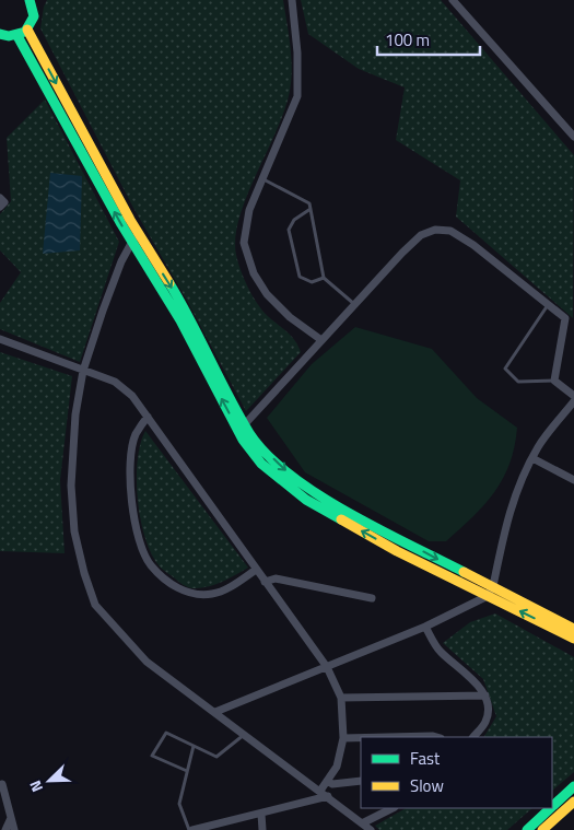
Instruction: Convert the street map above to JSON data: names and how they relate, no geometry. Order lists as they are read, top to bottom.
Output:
{
  "legend": ["Fast", "Slow"],
  "scale_bar": "100 m",
  "north": "bottom left"
}
